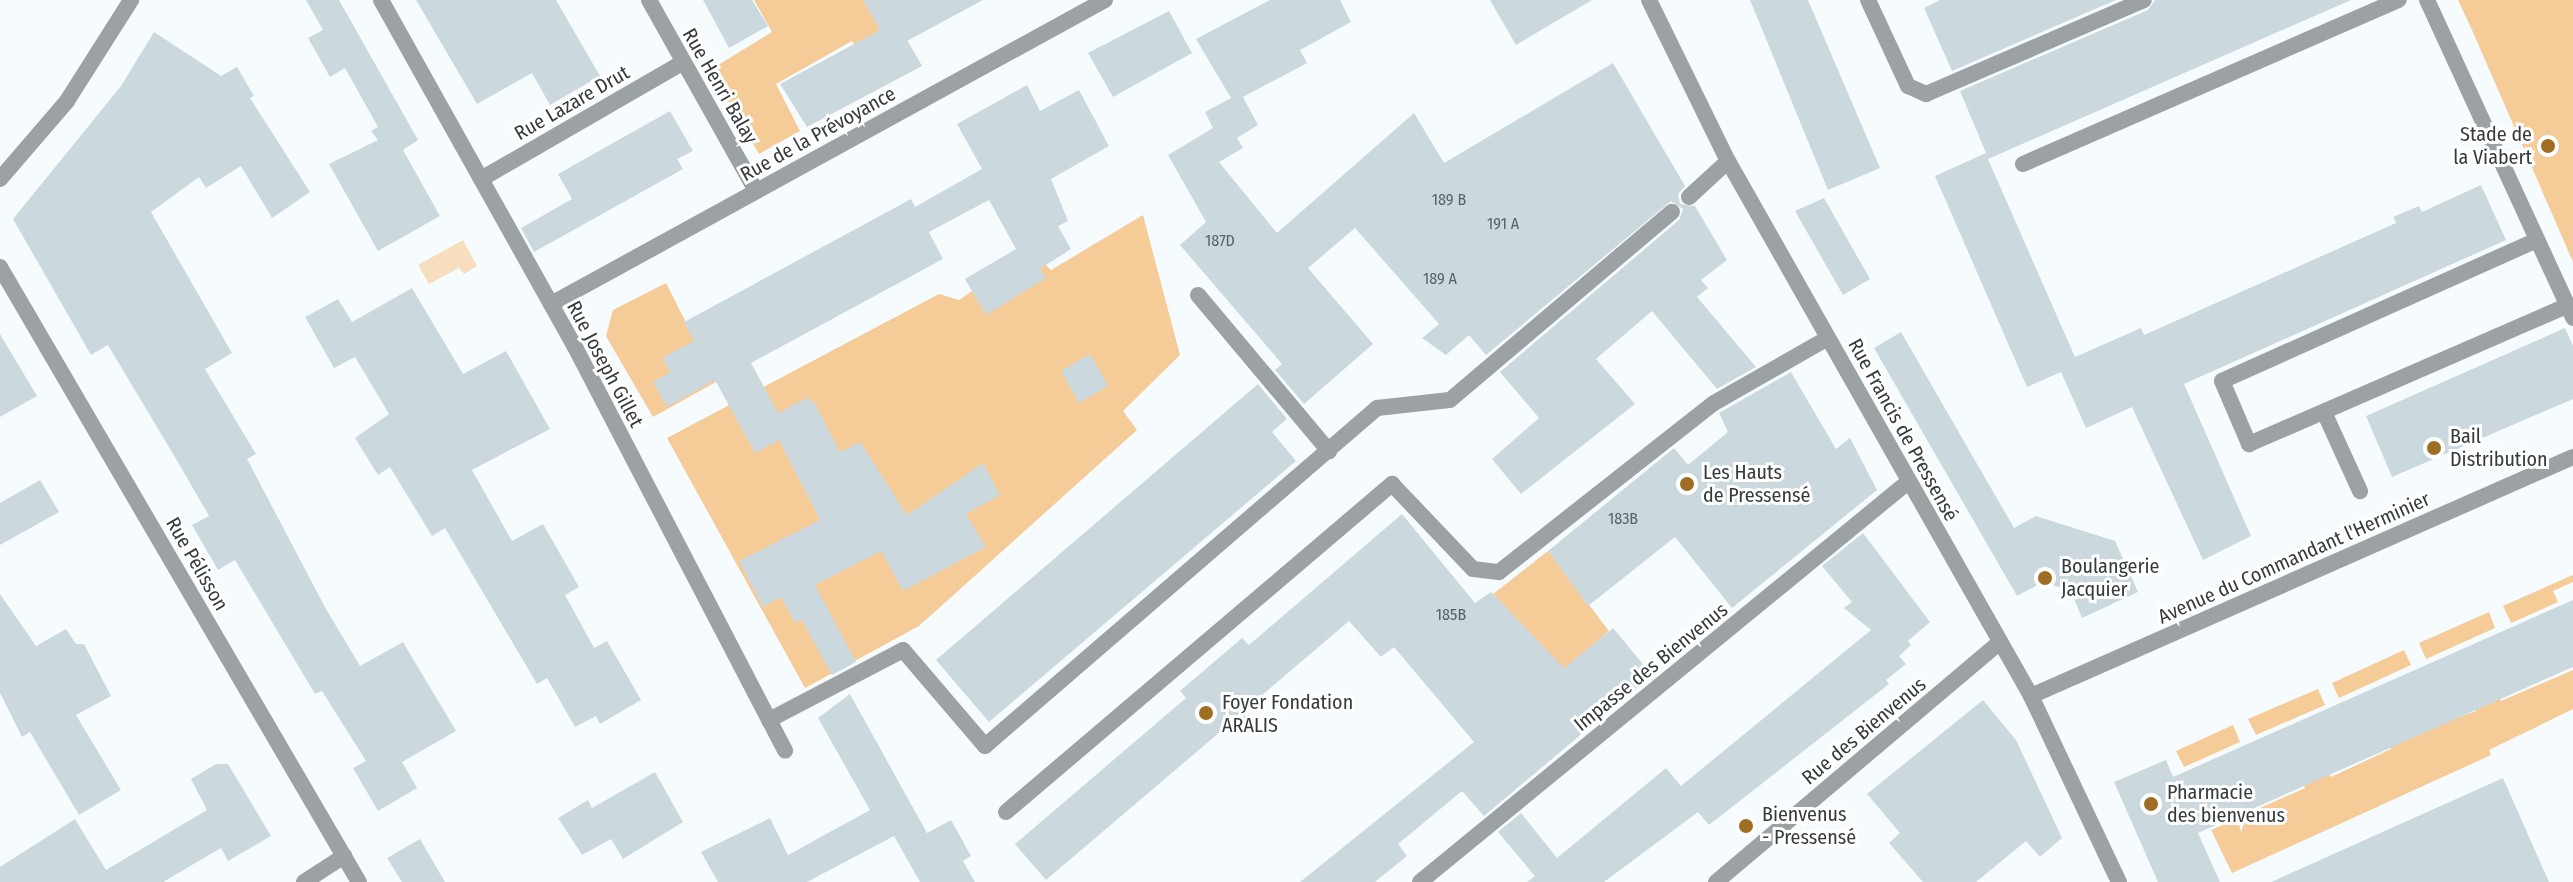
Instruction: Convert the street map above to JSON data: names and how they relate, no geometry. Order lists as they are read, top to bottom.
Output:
{
  "streets": {
    "street": [
      "Rue Henri Balay",
      "Rue Lazare Drut",
      "Rue de la Prévoyance",
      "Rue Joseph Gillet",
      "Rue Francis de Pressensé",
      "Avenue du Commandant l'Herminier",
      "Rue Pélisson",
      "Impasse des Bienvenus",
      "Rue des Bienvenus"
    ]
  },
  "crossings": [
    ["Rue Henri Balay", "Rue Lazare Drut"],
    ["Rue Henri Balay", "Rue de la Prévoyance"],
    ["Rue Lazare Drut", "Rue Joseph Gillet"],
    ["Rue de la Prévoyance", "Rue Joseph Gillet"],
    ["Rue Francis de Pressensé", "Avenue du Commandant l'Herminier"],
    ["Rue Francis de Pressensé", "Impasse des Bienvenus"],
    ["Rue Francis de Pressensé", "Rue des Bienvenus"]
  ],
  "places": [
    "Stade de la Viabert",
    "Bail Distribution",
    "Les Hauts de Pressensé",
    "Boulangerie Jacquier",
    "Foyer Fondation ARALIS",
    "Pharmacie des bienvenus",
    "Bienvenus - Pressensé"
  ],
  "house_numbers": [
    "189 B",
    "191 A",
    "187D",
    "189 A",
    "183B",
    "185B"
  ]
}
